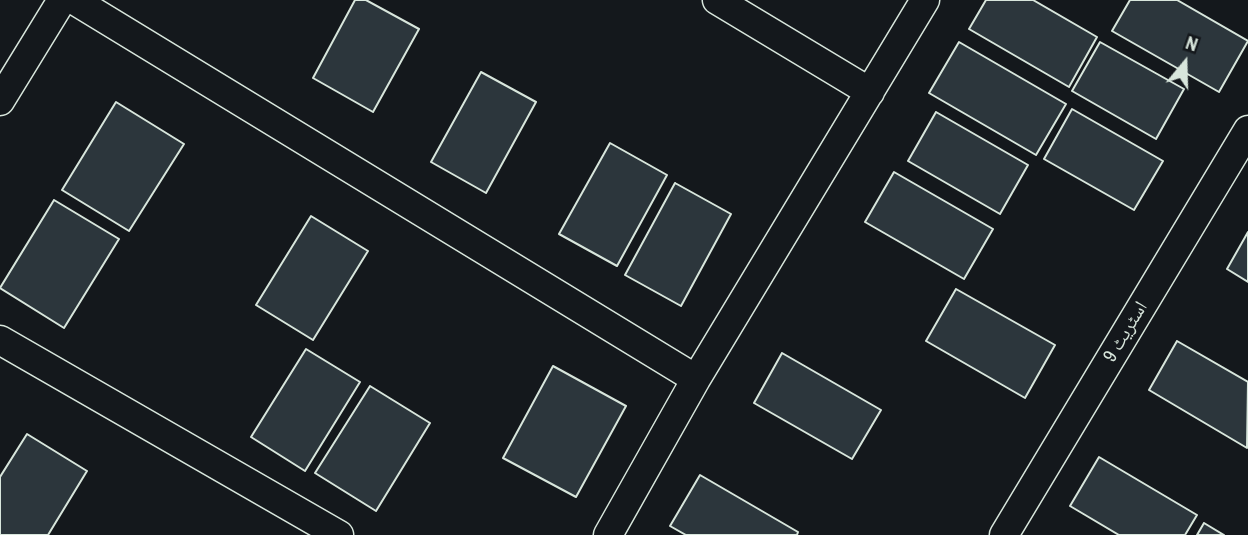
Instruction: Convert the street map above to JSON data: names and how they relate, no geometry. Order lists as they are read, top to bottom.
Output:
{
  "streets": {
    "street": ["اسٹریٹ 9"]
  },
  "north": "top"
}
